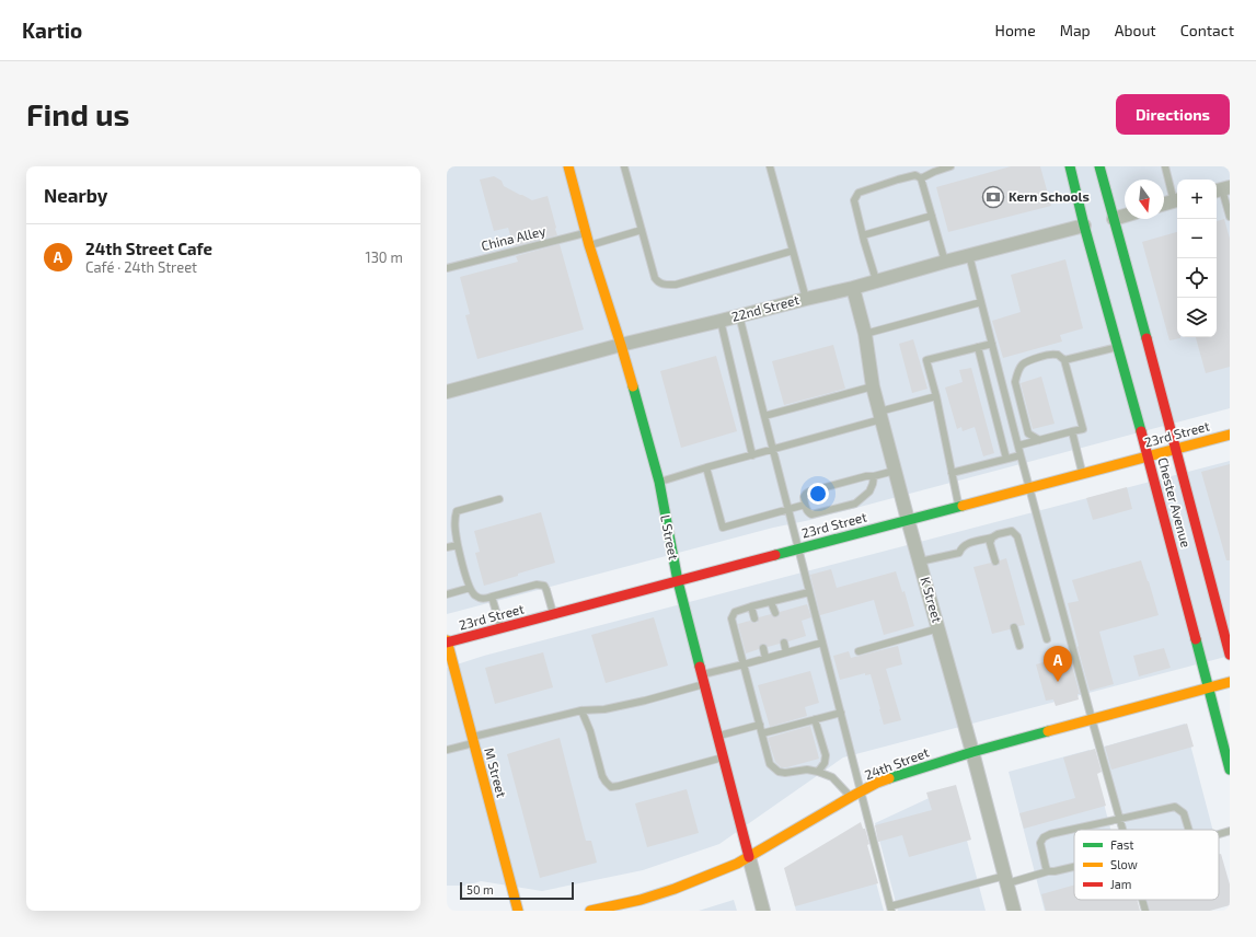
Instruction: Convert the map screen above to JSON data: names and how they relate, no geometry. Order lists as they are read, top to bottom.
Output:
{
  "streets": {
    "main road": [
      "23rd Street",
      "Chester Avenue",
      "L Street",
      "24th Street",
      "M Street"
    ],
    "street": ["22nd Street", "K Street"],
    "lane": ["China Alley"]
  },
  "crossings": [
    ["China Alley", "L Street"],
    ["22nd Street", "Chester Avenue"],
    ["22nd Street", "L Street"],
    ["22nd Street", "K Street"],
    ["23rd Street", "Chester Avenue"],
    ["23rd Street", "L Street"],
    ["23rd Street", "K Street"],
    ["23rd Street", "M Street"],
    ["Chester Avenue", "24th Street"],
    ["L Street", "24th Street"],
    ["K Street", "24th Street"]
  ],
  "places": {
    "bank": ["Kern Schools"]
  },
  "legend": ["Fast", "Slow", "Jam"],
  "scale_bar": "50 m",
  "north": "bottom",
  "page": {
    "header": "Kartio",
    "nav": [
      "Home",
      "Map",
      "About",
      "Contact"
    ],
    "buttons": "Directions",
    "title": "Find us",
    "heading": "Nearby",
    "map_buttons": ["+", "−"],
    "list": [
      {
        "mark": "A",
        "name": "24th Street Cafe",
        "note": "Café · 24th Street",
        "value": "130 m"
      }
    ],
    "pins": "A",
    "scale": "50 m"
  }
}
